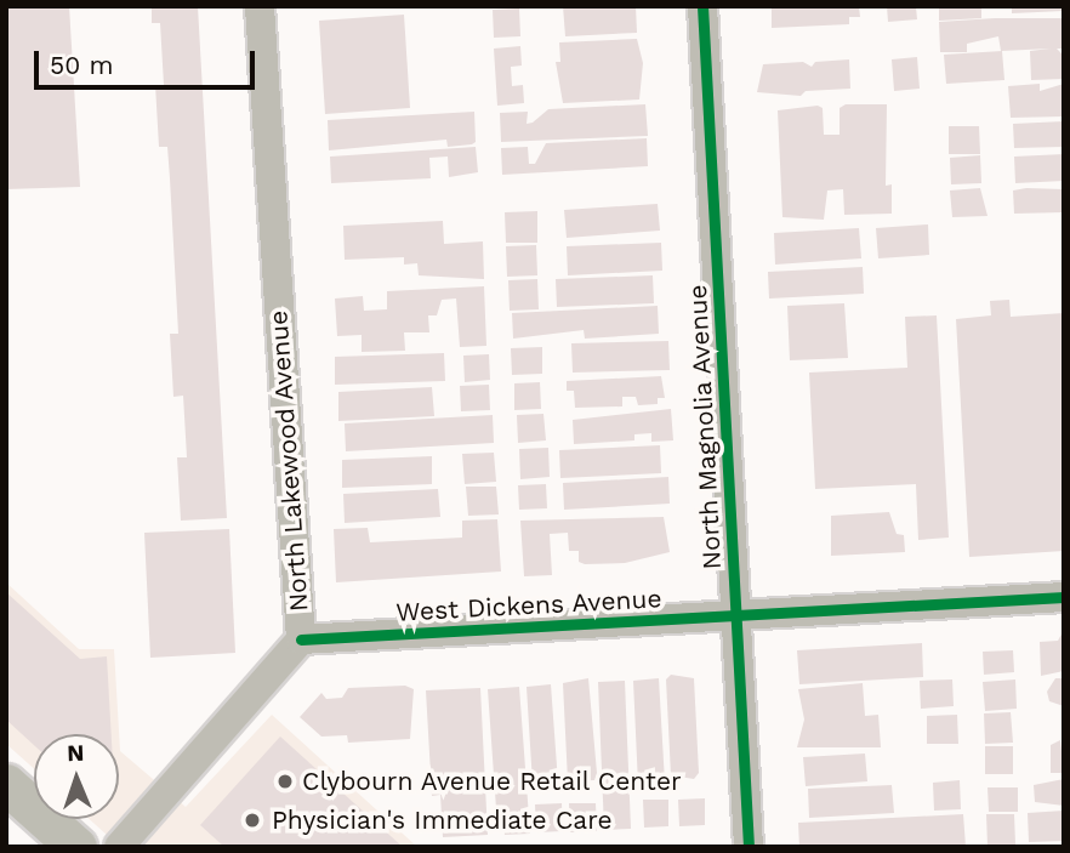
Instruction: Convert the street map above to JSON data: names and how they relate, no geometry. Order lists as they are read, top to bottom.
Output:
{
  "streets": {
    "street": ["North Magnolia Avenue", "North Lakewood Avenue", "West Dickens Avenue"]
  },
  "crossings": [
    ["North Magnolia Avenue", "West Dickens Avenue"],
    ["North Lakewood Avenue", "West Dickens Avenue"]
  ],
  "places": ["Clybourn Avenue Retail Center", "Physician's Immediate Care"],
  "scale_bar": "50 m",
  "north": "top"
}
